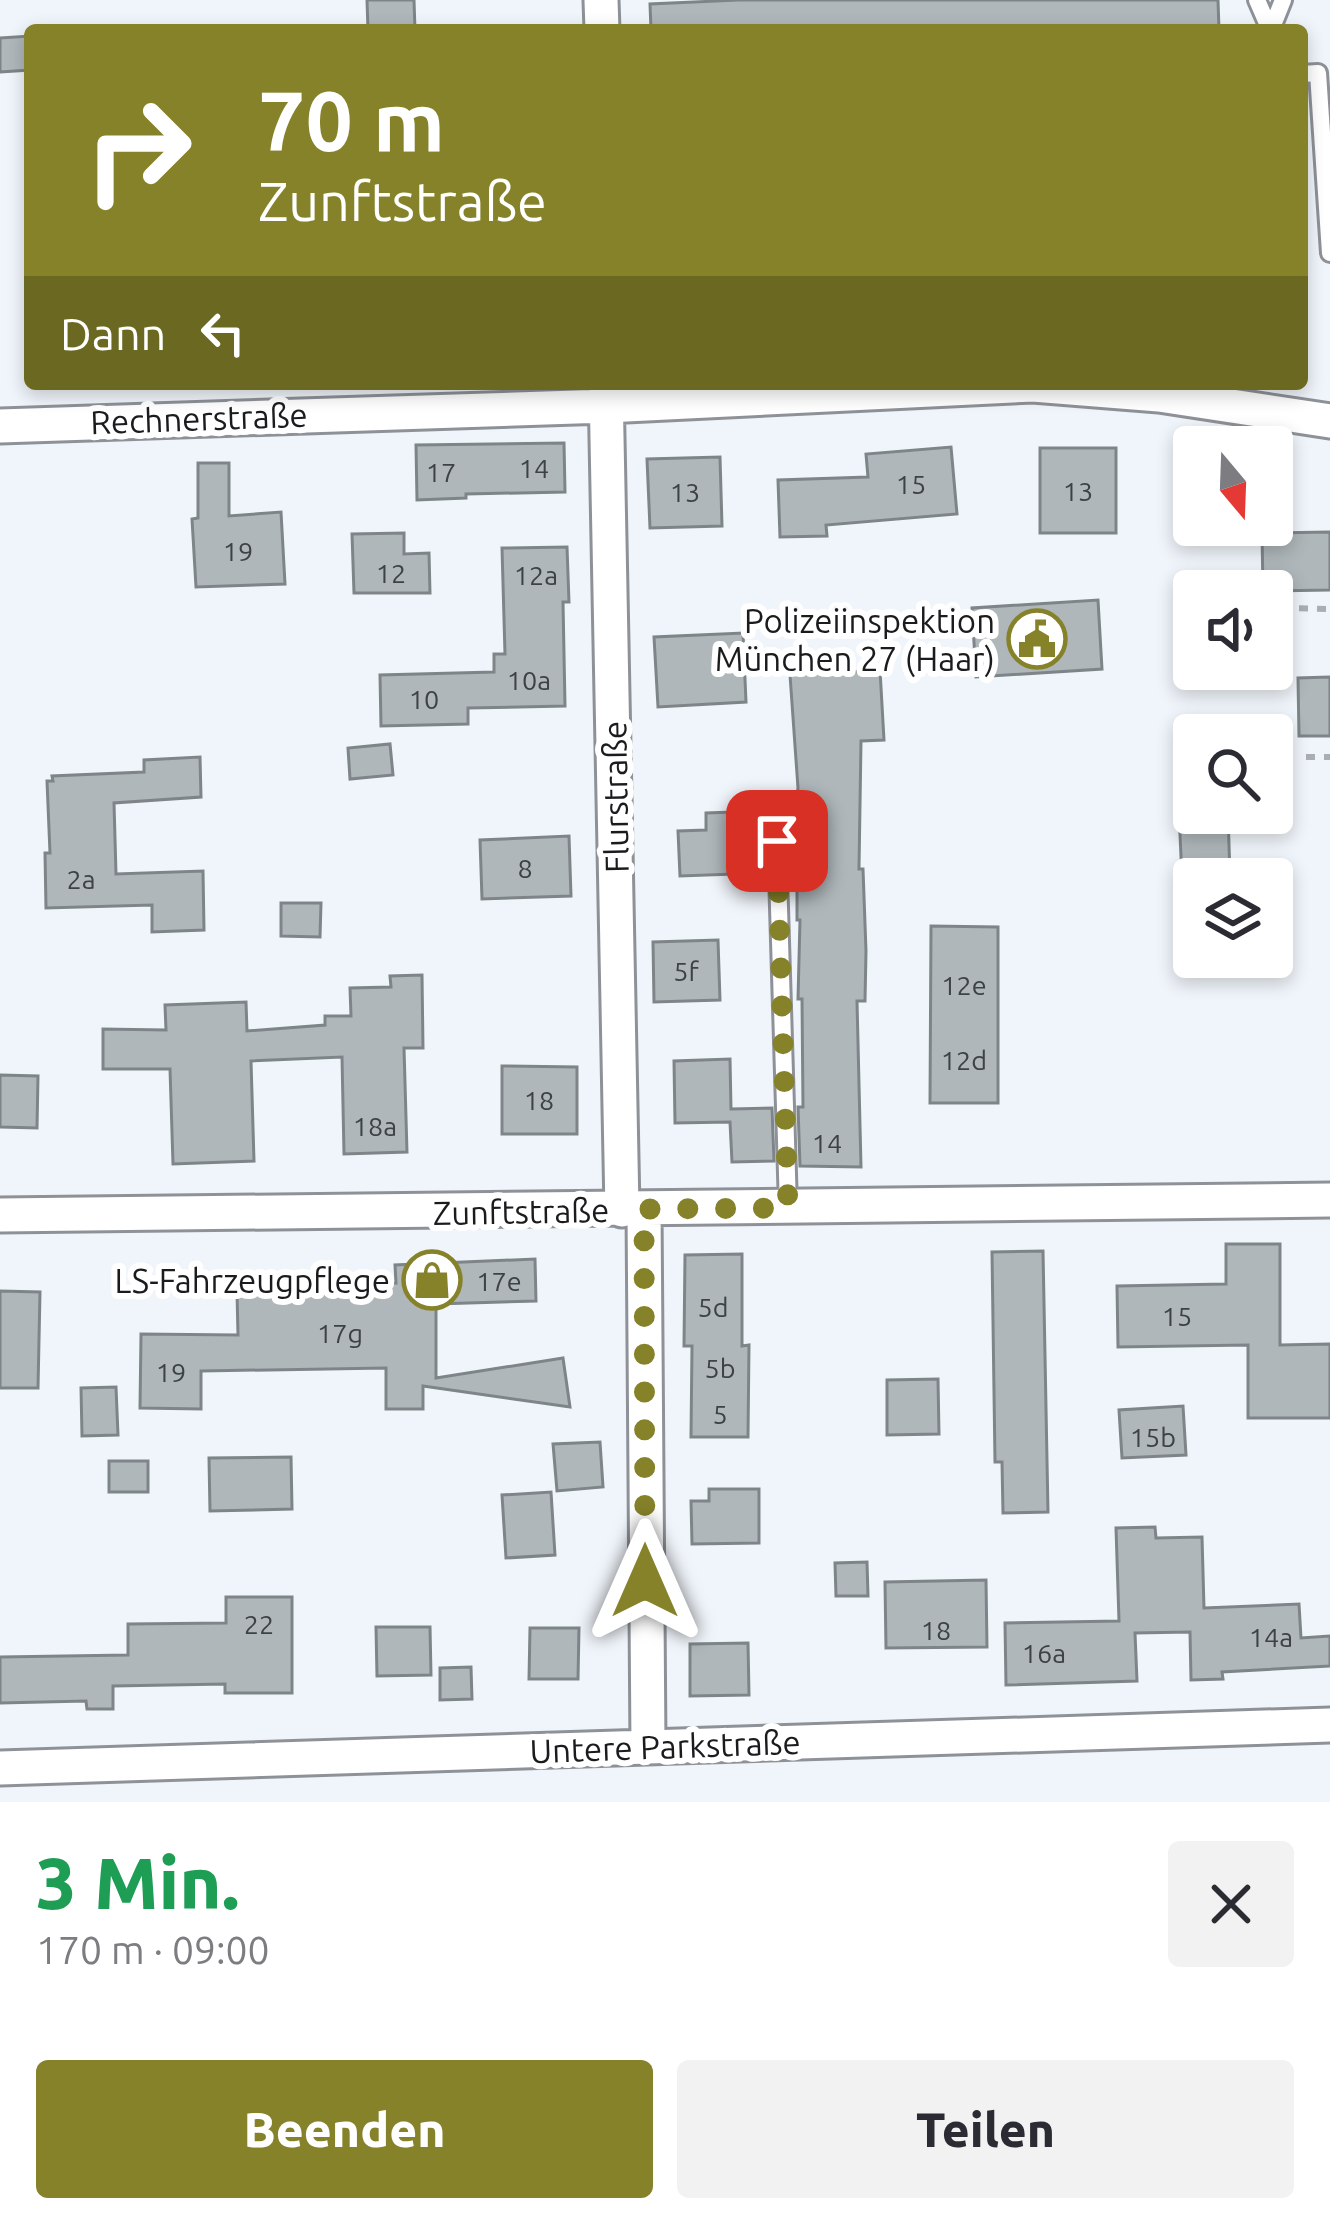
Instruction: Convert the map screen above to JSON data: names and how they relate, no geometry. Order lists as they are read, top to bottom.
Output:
{
  "streets": {
    "street": [
      "Rechnerstraße",
      "Flurstraße",
      "Zunftstraße",
      "Untere Parkstraße"
    ]
  },
  "crossings": [
    ["Rechnerstraße", "Flurstraße"],
    ["Flurstraße", "Zunftstraße"],
    ["Flurstraße", "Untere Parkstraße"]
  ],
  "places": {
    "public building": ["Polizeiinspektion München 27 (Haar)"],
    "shop": ["LS-Fahrzeugpflege"]
  },
  "house_numbers": [
    "14",
    "17",
    "15",
    "13",
    "13",
    "19",
    "12",
    "12a",
    "10a",
    "10",
    "8",
    "2a",
    "5f",
    "12e",
    "12d",
    "18",
    "18a",
    "14",
    "17e",
    "5d",
    "15",
    "17g",
    "5b",
    "19",
    "5",
    "15b",
    "22",
    "18",
    "14a",
    "16a"
  ],
  "north": "bottom",
  "page": {
    "turn": ["70 m", "Zunftstraße"],
    "then": "Dann",
    "heading": ["3 Min.", "170 m · 09:00"],
    "buttons": ["Beenden", "Teilen"]
  }
}
